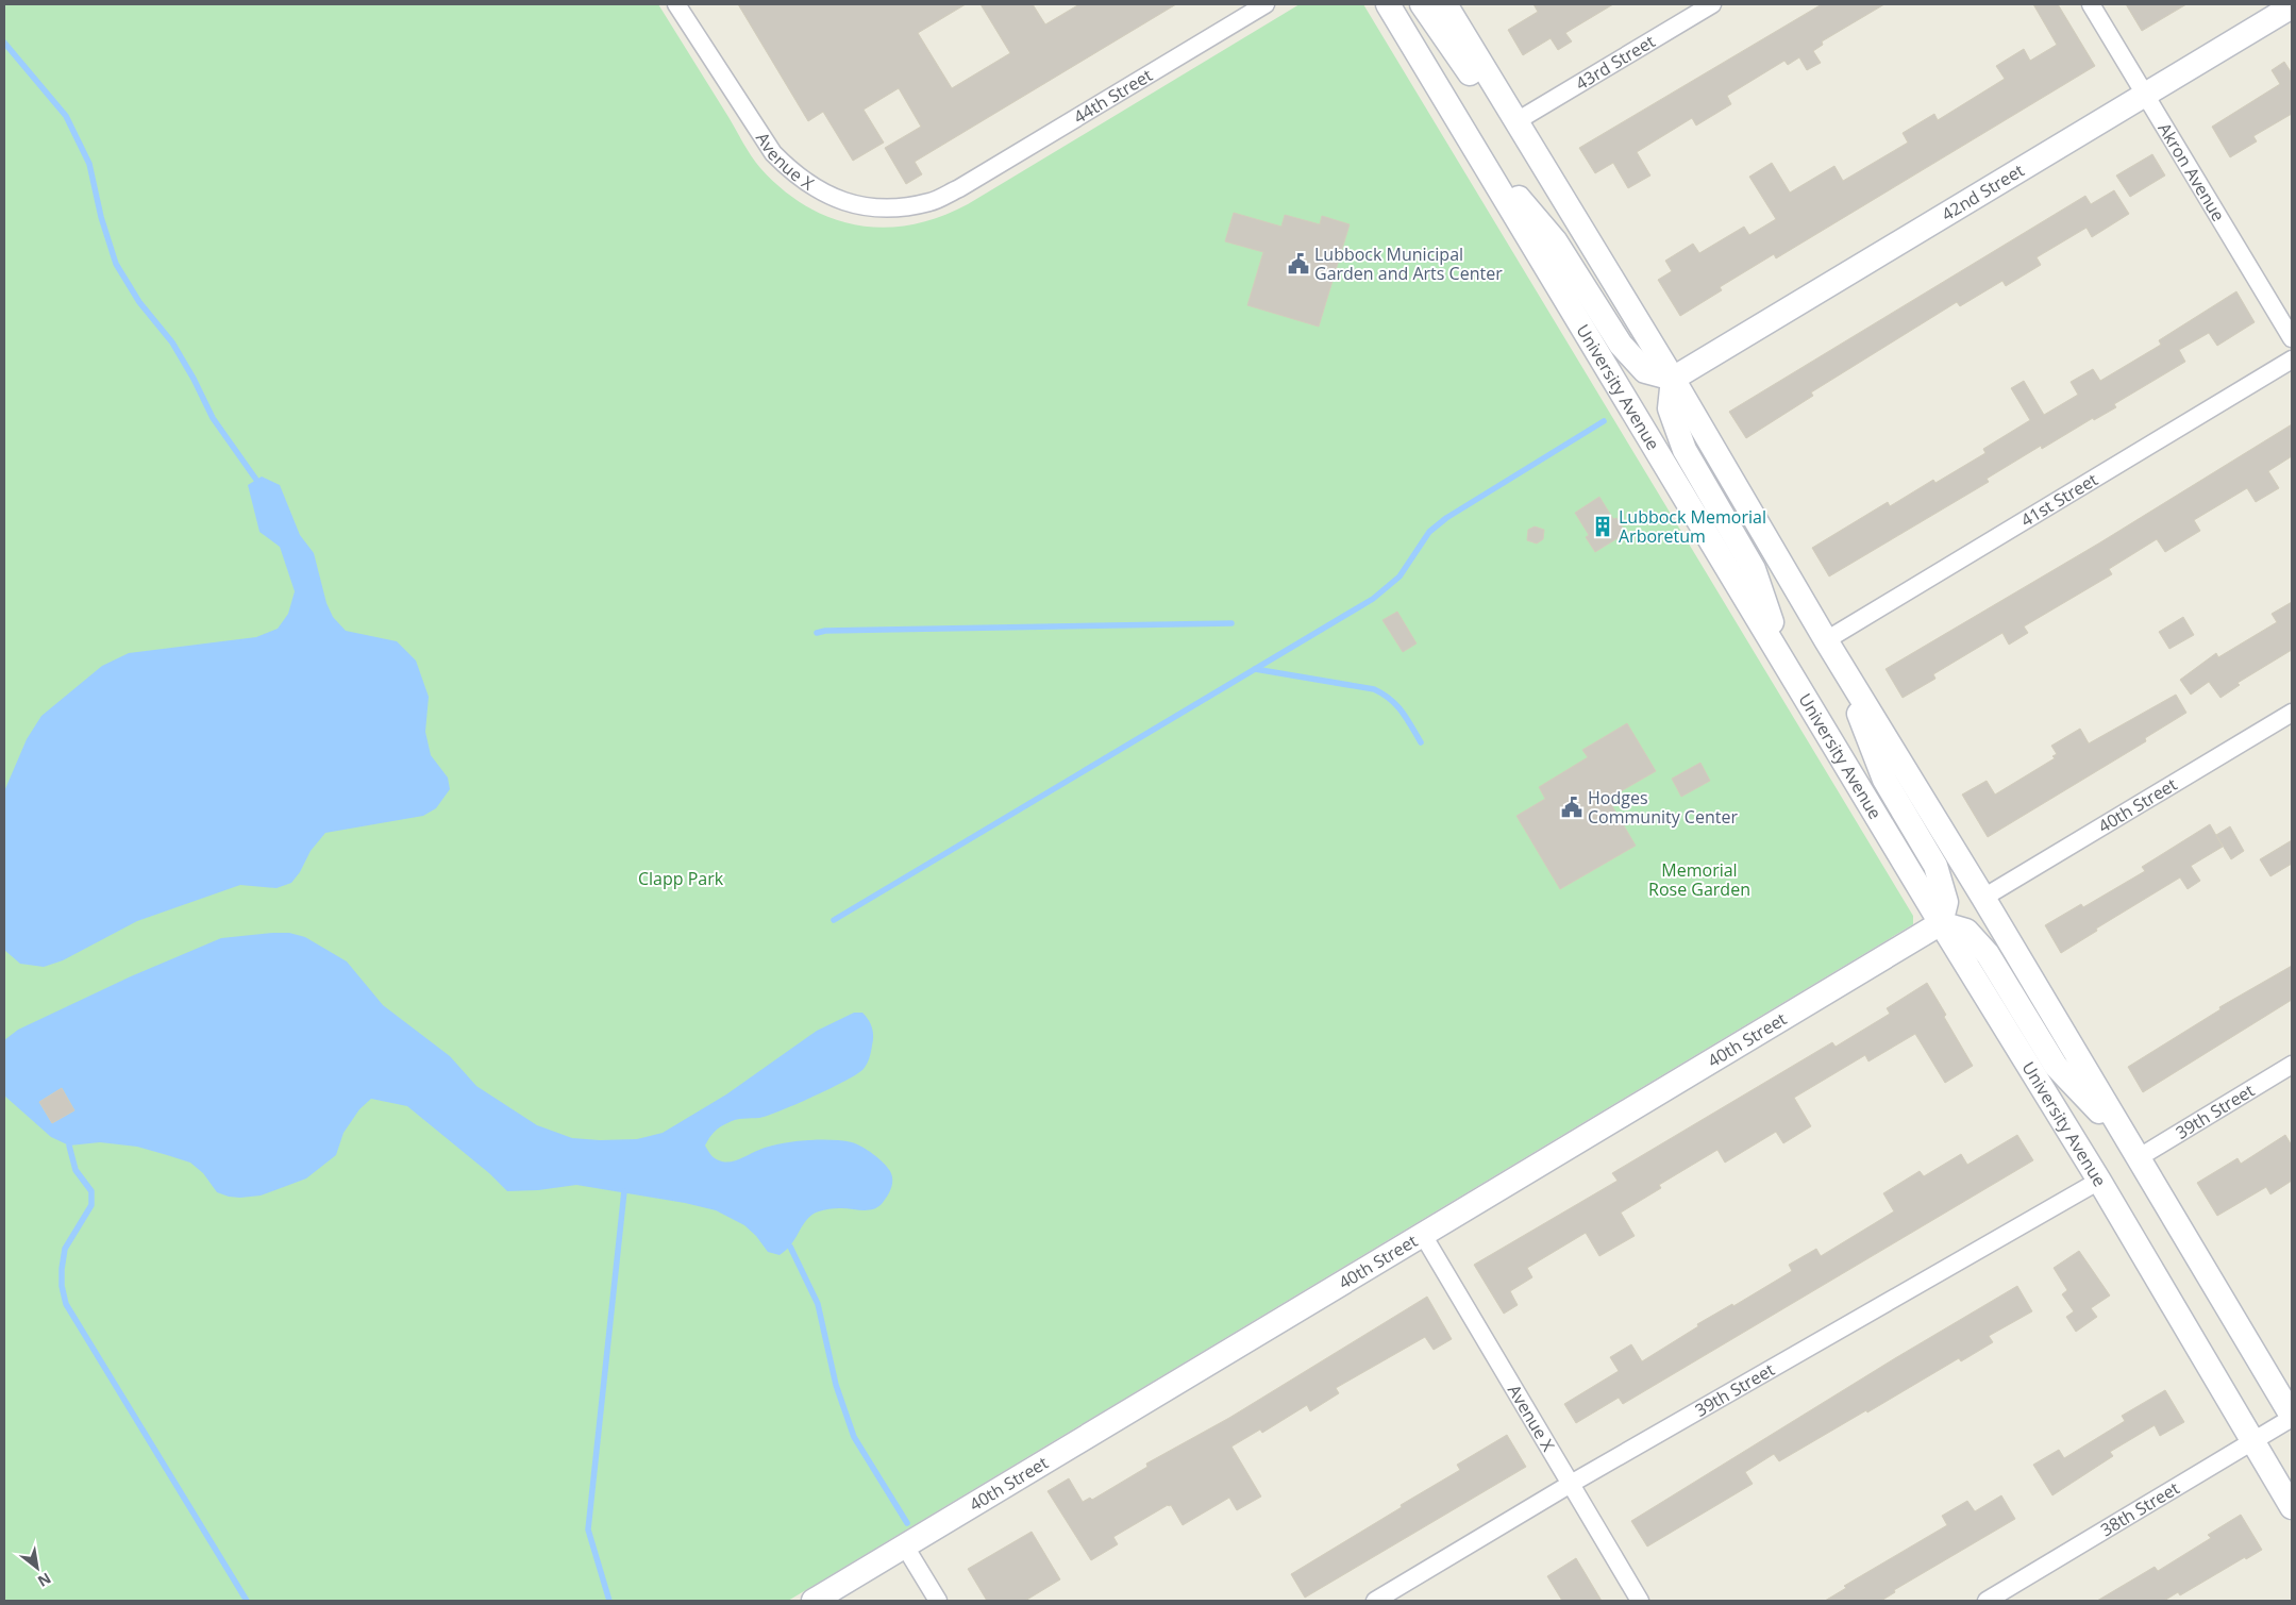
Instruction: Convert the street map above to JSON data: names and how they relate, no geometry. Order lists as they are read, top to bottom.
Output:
{
  "streets": {
    "main road": ["42nd Street", "University Avenue", "40th Street"],
    "street": [
      "43rd Street",
      "44th Street",
      "Avenue X",
      "Akron Avenue",
      "41st Street",
      "39th Street",
      "38th Street"
    ]
  },
  "crossings": [
    ["44th Street", "Avenue X"],
    ["Avenue X", "40th Street"],
    ["Avenue X", "39th Street"],
    ["Akron Avenue", "42nd Street"],
    ["University Avenue", "40th Street"],
    ["University Avenue", "39th Street"],
    ["University Avenue", "38th Street"]
  ],
  "parks": ["Memorial Rose Garden", "Clapp Park"],
  "places": {
    "public building": ["Lubbock Municipal Garden and Arts Center", "Hodges Community Center"],
    "building": ["Lubbock Memorial Arboretum"]
  },
  "north": "bottom right"
}
